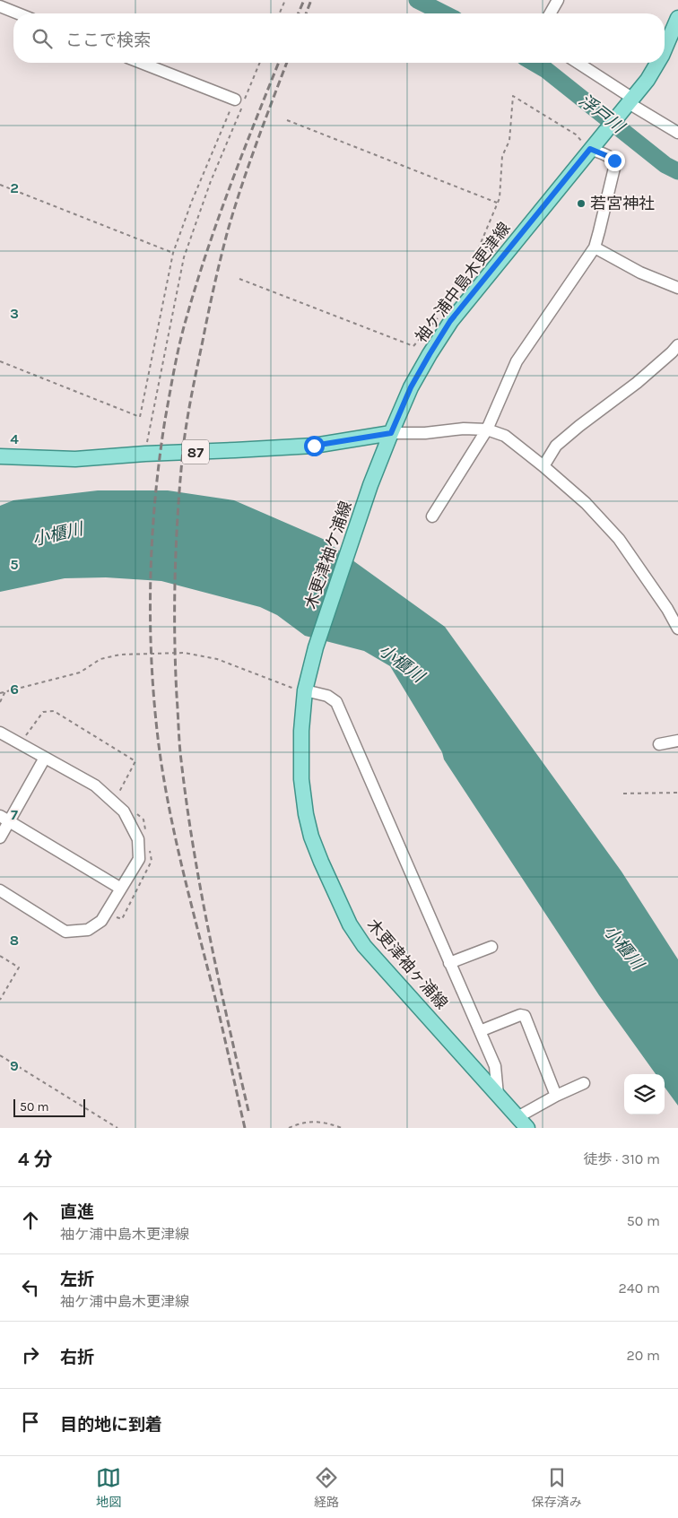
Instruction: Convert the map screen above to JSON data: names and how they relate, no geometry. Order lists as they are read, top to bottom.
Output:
{
  "streets": {
    "main road": [
      "袖ケ浦中島木更津線",
      "87",
      "木更津袖ケ浦線",
      "木更津袖ヶ浦線"
    ]
  },
  "crossings": [
    ["袖ケ浦中島木更津線", "87"],
    ["袖ケ浦中島木更津線", "木更津袖ケ浦線"],
    ["87", "木更津袖ケ浦線"],
    ["木更津袖ケ浦線", "木更津袖ヶ浦線"]
  ],
  "water": ["浮戸川", "小櫃川"],
  "places": ["若宮神社"],
  "scale_bar": "50 m",
  "page": {
    "search": "ここで検索",
    "scale": "50 m",
    "heading": ["4 分", "徒歩 · 310 m"],
    "list": [
      ["直進", "袖ケ浦中島木更津線", "50 m"],
      ["左折", "袖ケ浦中島木更津線", "240 m"],
      ["右折", "20 m"],
      "目的地に到着"
    ],
    "nav": ["地図", "経路", "保存済み"]
  },
  "grid": {
    "rows": [
      "2",
      "3",
      "4",
      "5",
      "6",
      "7",
      "8",
      "9"
    ]
  }
}
